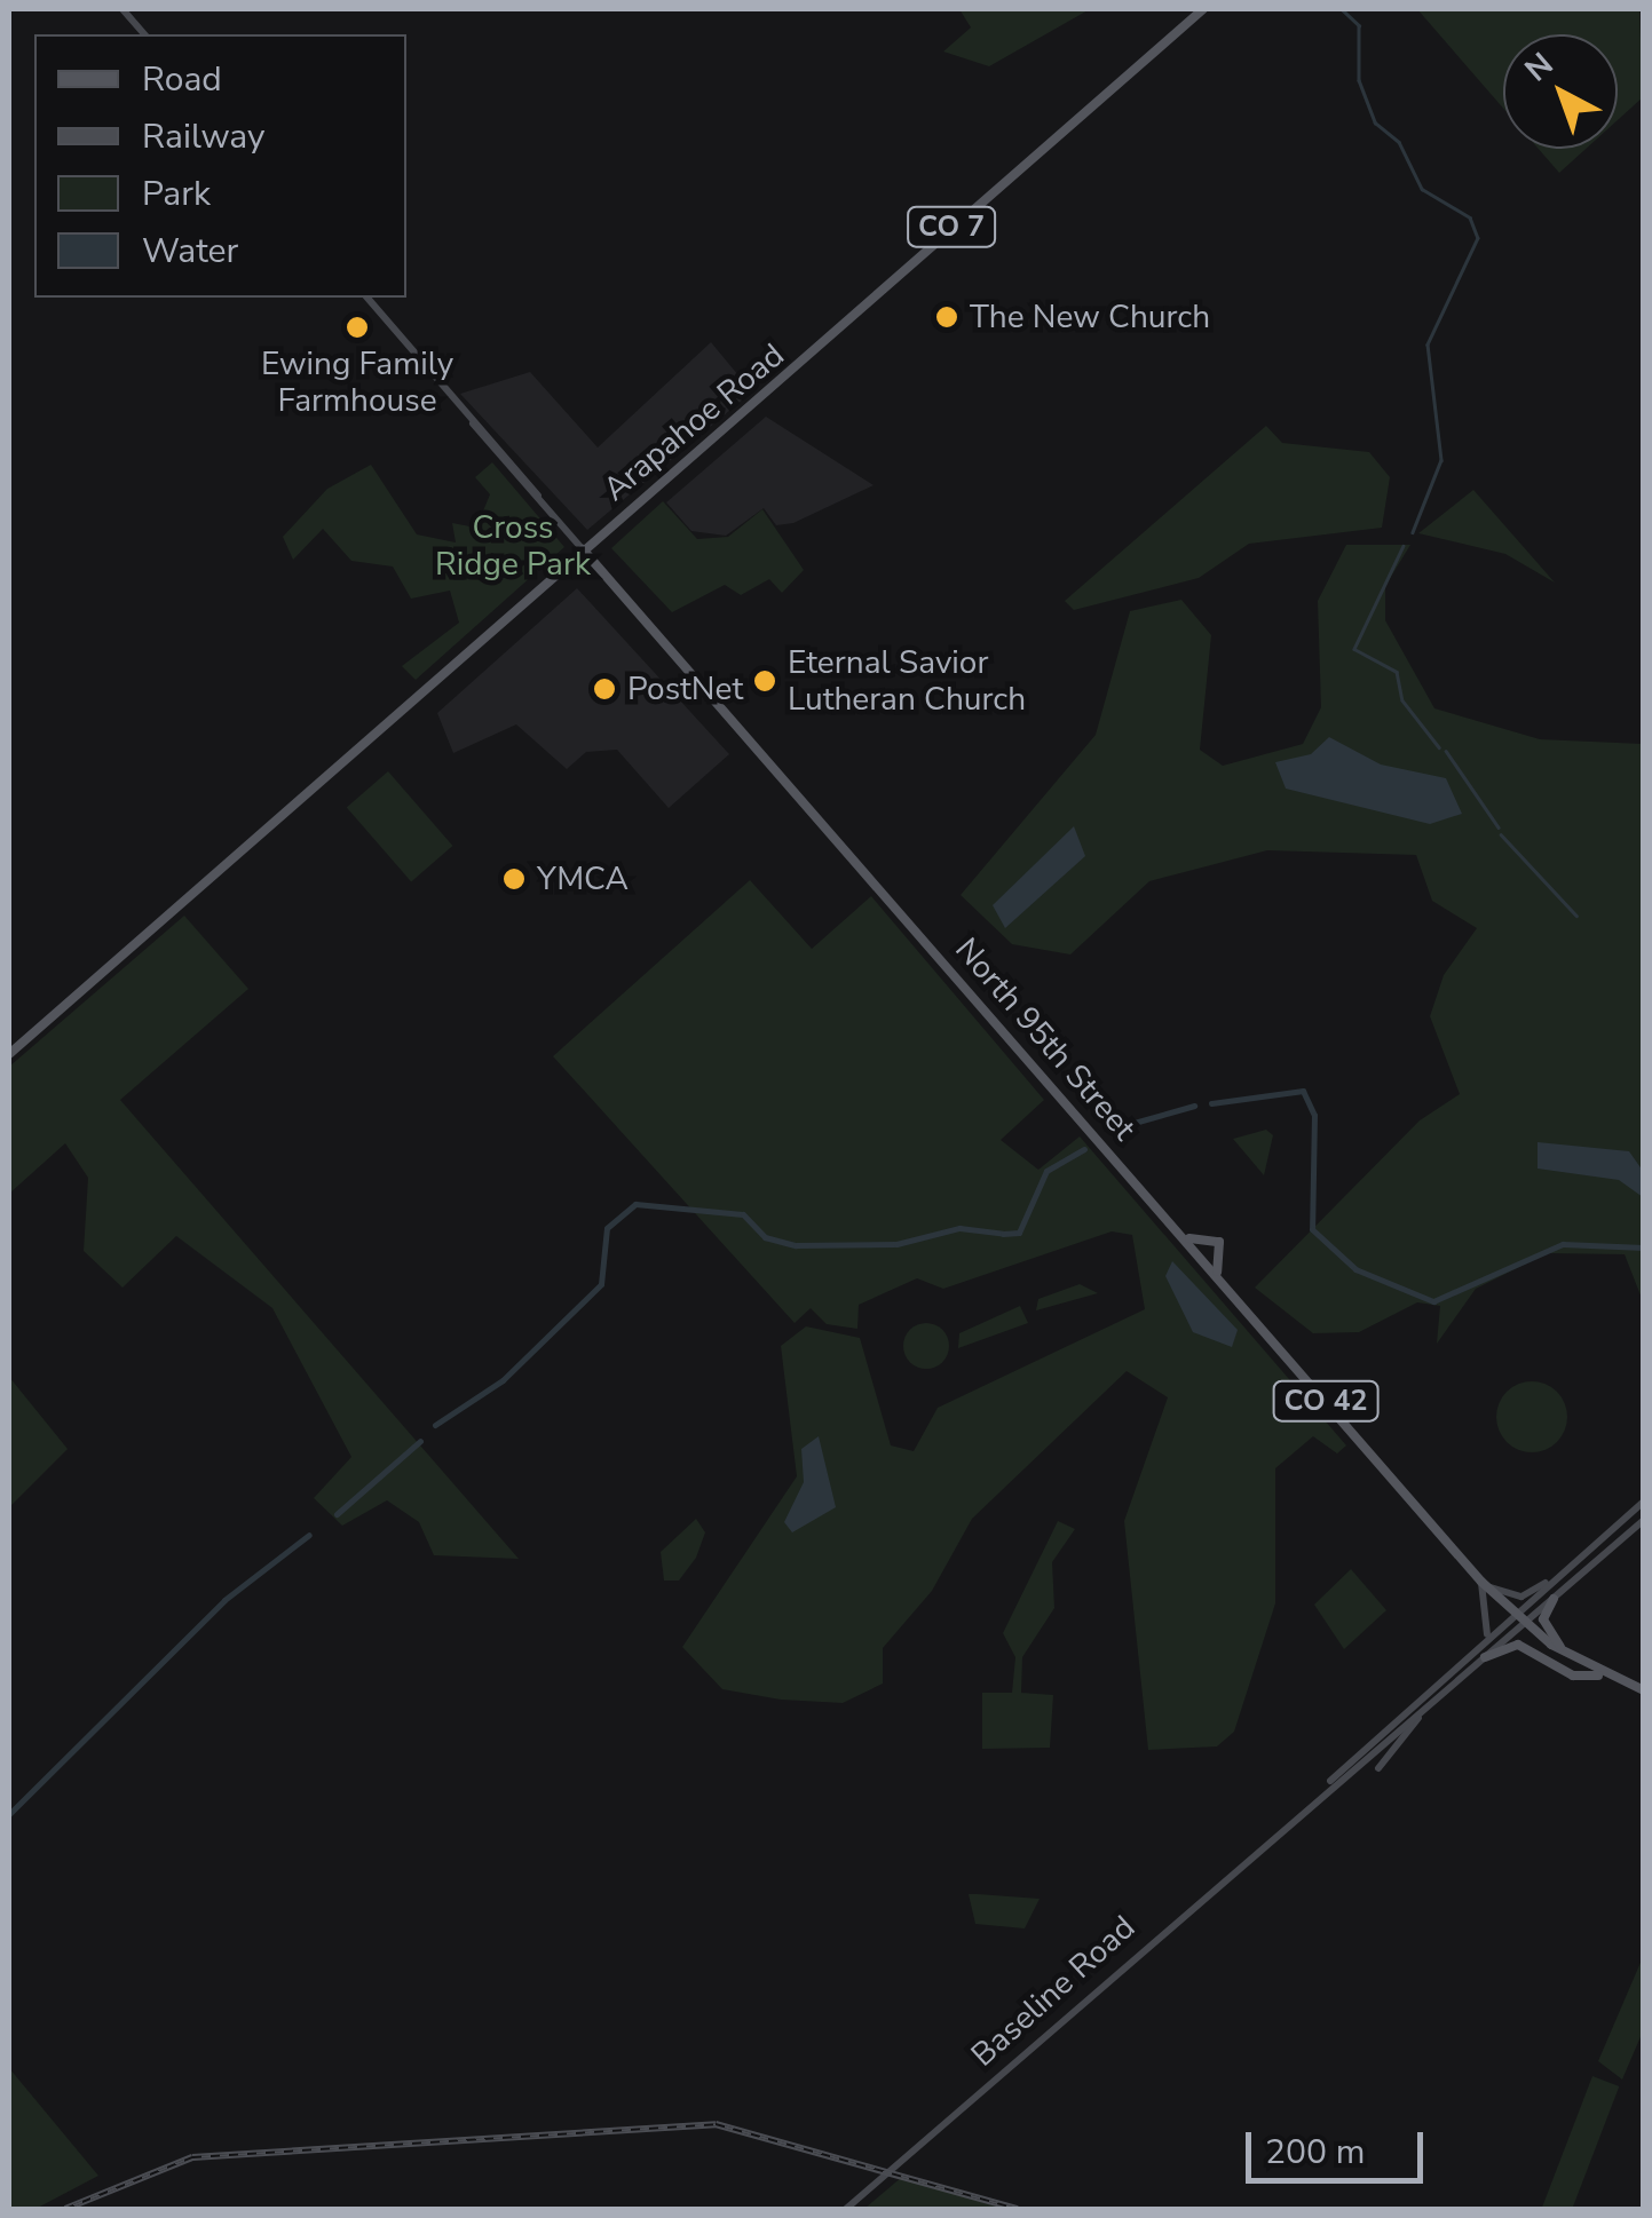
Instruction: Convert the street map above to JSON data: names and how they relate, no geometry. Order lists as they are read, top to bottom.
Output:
{
  "streets": {
    "main road": [
      "CO 7",
      "Arapahoe Road",
      "North 95th Street",
      "CO 42",
      "Baseline Road"
    ]
  },
  "crossings": [
    ["Arapahoe Road", "North 95th Street"],
    ["North 95th Street", "CO 42"],
    ["North 95th Street", "Baseline Road"],
    ["CO 42", "Baseline Road"]
  ],
  "parks": ["Cross Ridge Park"],
  "places": [
    "The New Church",
    "Ewing Family Farmhouse",
    "Eternal Savior Lutheran Church",
    "PostNet",
    "YMCA"
  ],
  "legend": [
    "Road",
    "Railway",
    "Park",
    "Water"
  ],
  "scale_bar": "200 m",
  "north": "top left"
}
